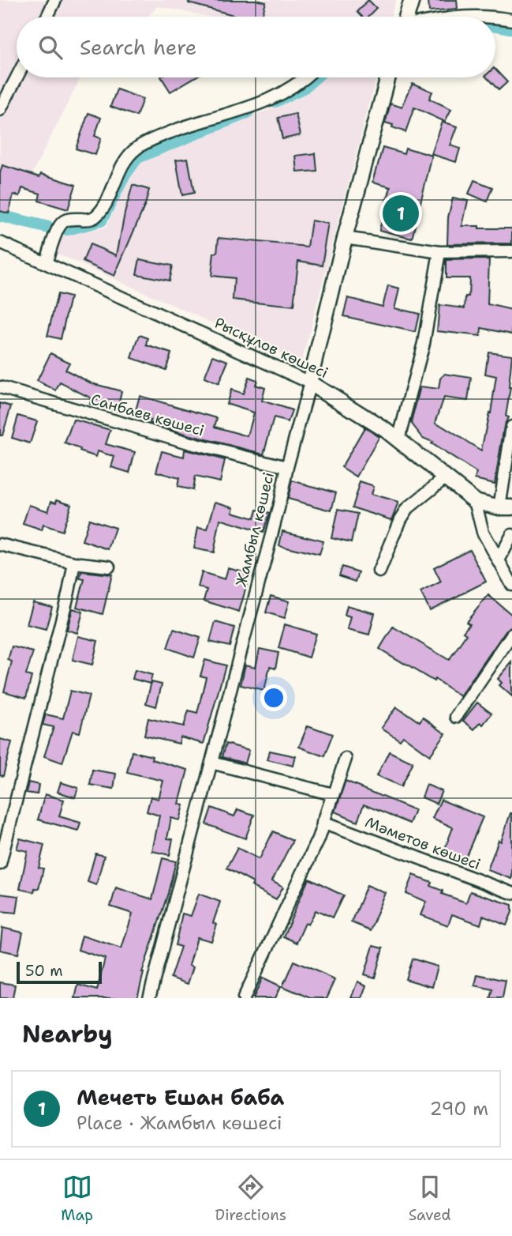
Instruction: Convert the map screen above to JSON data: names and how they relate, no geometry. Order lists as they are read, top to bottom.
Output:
{
  "streets": {
    "main road": ["Рысқұлов көшесі", "Жамбыл көшесі"],
    "street": ["Санбаев көшесі", "Мәметов көшесі"]
  },
  "crossings": [
    ["Рысқұлов көшесі", "Жамбыл көшесі"],
    ["Санбаев көшесі", "Жамбыл көшесі"]
  ],
  "scale_bar": "50 m",
  "page": {
    "search": "Search here",
    "pins": "1",
    "scale": "50 m",
    "heading": "Nearby",
    "list": [
      {
        "mark": "1",
        "name": "Мечеть Ешан баба",
        "note": "Place · Жамбыл көшесі",
        "value": "290 m"
      }
    ],
    "nav": ["Map", "Directions", "Saved"]
  }
}
